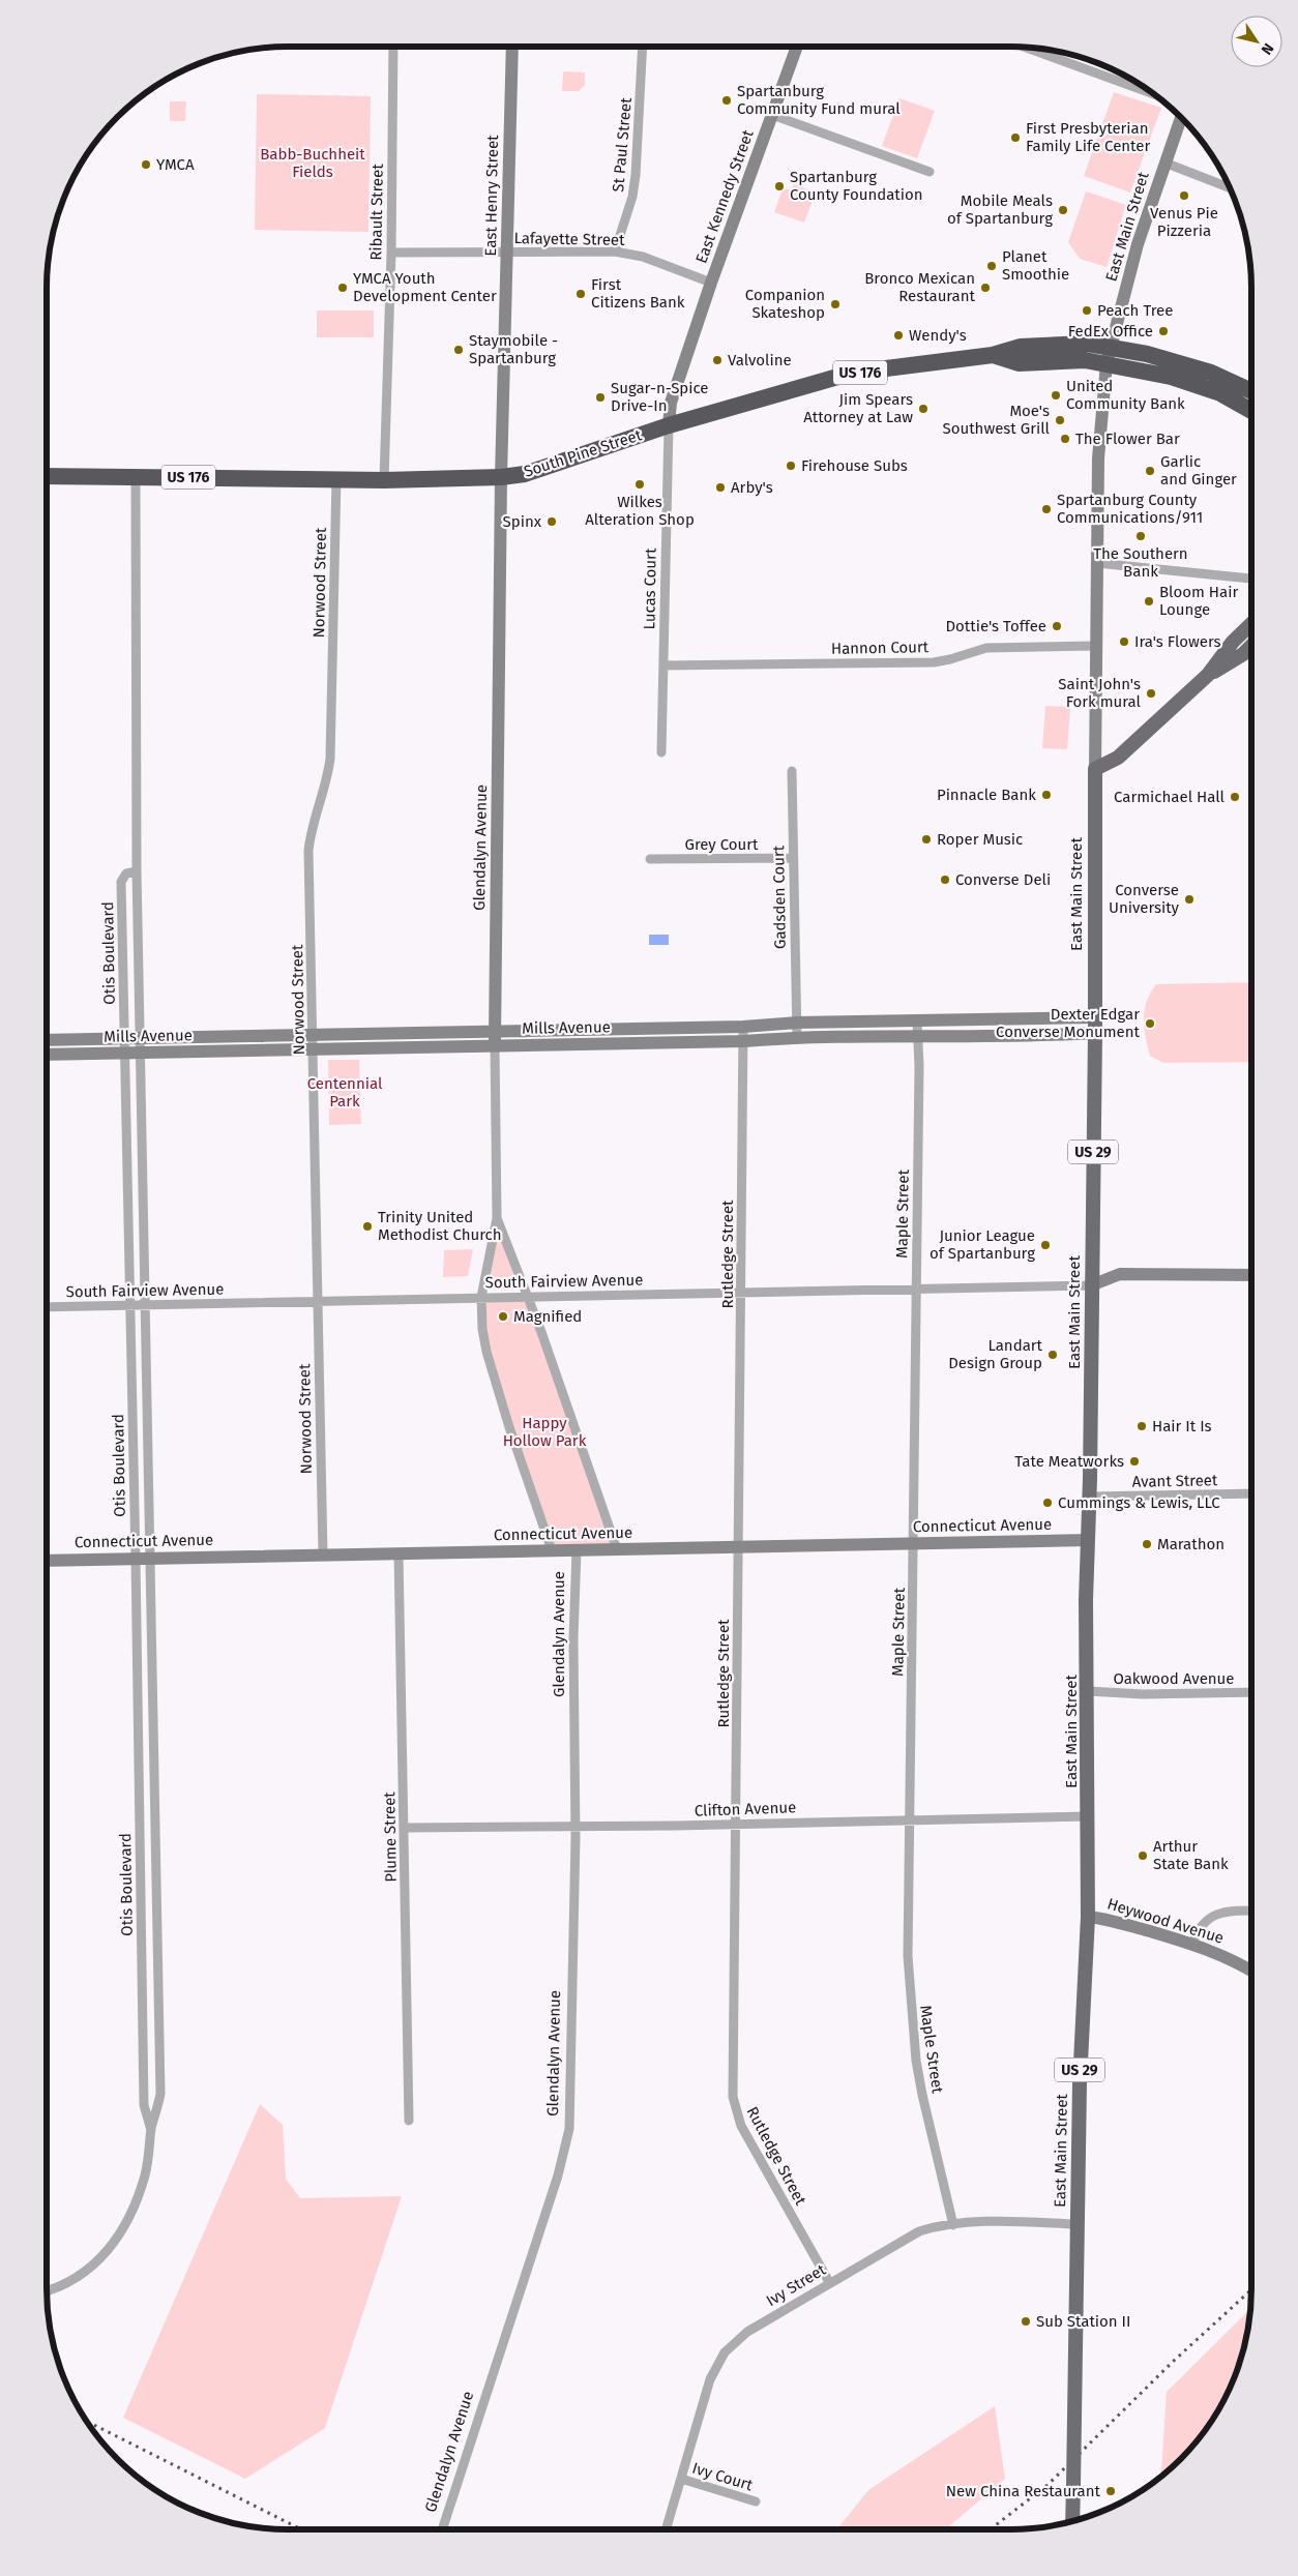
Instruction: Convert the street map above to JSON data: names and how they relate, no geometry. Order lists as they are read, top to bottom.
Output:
{
  "streets": {
    "highway": ["US 176", "South Pine Street"],
    "main road": ["East Main Street", "US 29"],
    "street": [
      "St Paul Street",
      "East Henry Street",
      "East Kennedy Street",
      "Ribault Street",
      "Lafayette Street",
      "Norwood Street",
      "Lucas Court",
      "Hannon Court",
      "Grey Court",
      "Glendalyn Avenue",
      "Gadsden Court",
      "Otis Boulevard",
      "Mills Avenue",
      "Maple Street",
      "Rutledge Street",
      "South Fairview Avenue",
      "Avant Street",
      "Connecticut Avenue",
      "Oakwood Avenue",
      "Clifton Avenue",
      "Plume Street",
      "Heywood Avenue",
      "Ivy Street",
      "Ivy Court"
    ]
  },
  "crossings": [
    ["St Paul Street", "Lafayette Street"],
    ["East Henry Street", "Lafayette Street"],
    ["East Henry Street", "South Pine Street"],
    ["East Henry Street", "Glendalyn Avenue"],
    ["East Kennedy Street", "Lafayette Street"],
    ["East Kennedy Street", "South Pine Street"],
    ["East Kennedy Street", "Lucas Court"],
    ["Ribault Street", "Lafayette Street"],
    ["Ribault Street", "South Pine Street"],
    ["East Main Street", "US 176"],
    ["East Main Street", "South Pine Street"],
    ["East Main Street", "Hannon Court"],
    ["East Main Street", "Mills Avenue"],
    ["East Main Street", "South Fairview Avenue"],
    ["East Main Street", "Avant Street"],
    ["East Main Street", "Connecticut Avenue"],
    ["East Main Street", "Oakwood Avenue"],
    ["East Main Street", "Clifton Avenue"],
    ["East Main Street", "Heywood Avenue"],
    ["East Main Street", "Ivy Street"],
    ["US 176", "South Pine Street"],
    ["South Pine Street", "Norwood Street"],
    ["South Pine Street", "Lucas Court"],
    ["South Pine Street", "Glendalyn Avenue"],
    ["South Pine Street", "Otis Boulevard"],
    ["Norwood Street", "Mills Avenue"],
    ["Norwood Street", "South Fairview Avenue"],
    ["Norwood Street", "Connecticut Avenue"],
    ["Lucas Court", "Hannon Court"],
    ["Grey Court", "Gadsden Court"],
    ["Glendalyn Avenue", "Mills Avenue"],
    ["Glendalyn Avenue", "South Fairview Avenue"],
    ["Glendalyn Avenue", "Connecticut Avenue"],
    ["Glendalyn Avenue", "Clifton Avenue"],
    ["Gadsden Court", "Mills Avenue"],
    ["Otis Boulevard", "Mills Avenue"],
    ["Otis Boulevard", "South Fairview Avenue"],
    ["Otis Boulevard", "Connecticut Avenue"],
    ["Mills Avenue", "Maple Street"],
    ["Mills Avenue", "Rutledge Street"],
    ["Maple Street", "South Fairview Avenue"],
    ["Maple Street", "Connecticut Avenue"],
    ["Maple Street", "Clifton Avenue"],
    ["Maple Street", "Ivy Street"],
    ["Rutledge Street", "South Fairview Avenue"],
    ["Rutledge Street", "Connecticut Avenue"],
    ["Rutledge Street", "Clifton Avenue"],
    ["Rutledge Street", "Ivy Street"],
    ["Connecticut Avenue", "Plume Street"],
    ["Clifton Avenue", "Plume Street"],
    ["Ivy Street", "Ivy Court"]
  ],
  "parks": ["Babb-Buchheit Fields", "Centennial Park", "Happy Hollow Park"],
  "places": [
    "Spartanburg Community Fund mural",
    "First Presbyterian Family Life Center",
    "YMCA",
    "Spartanburg County Foundation",
    "Venus Pie Pizzeria",
    "Mobile Meals of Spartanburg",
    "Planet Smoothie",
    "YMCA Youth Development Center",
    "Bronco Mexican Restaurant",
    "First Citizens Bank",
    "Companion Skateshop",
    "Peach Tree",
    "FedEx Office",
    "Wendy's",
    "Staymobile - Spartanburg",
    "Valvoline",
    "United Community Bank",
    "Sugar-n-Spice Drive-In",
    "Jim Spears Attorney at Law",
    "Moe's Southwest Grill",
    "The Flower Bar",
    "Firehouse Subs",
    "Garlic and Ginger",
    "Wilkes Alteration Shop",
    "Arby's",
    "Spartanburg County Communications/911",
    "Spinx",
    "The Southern Bank",
    "Bloom Hair Lounge",
    "Dottie's Toffee",
    "Ira's Flowers",
    "Saint John's Fork mural",
    "Pinnacle Bank",
    "Carmichael Hall",
    "Roper Music",
    "Converse Deli",
    "Converse University",
    "Dexter Edgar Converse Monument",
    "Trinity United Methodist Church",
    "Junior League of Spartanburg",
    "Magnified",
    "Landart Design Group",
    "Hair It Is",
    "Tate Meatworks",
    "Cummings & Lewis, LLC",
    "Marathon",
    "Arthur State Bank",
    "Sub Station II",
    "New China Restaurant"
  ],
  "north": "bottom right"
}
